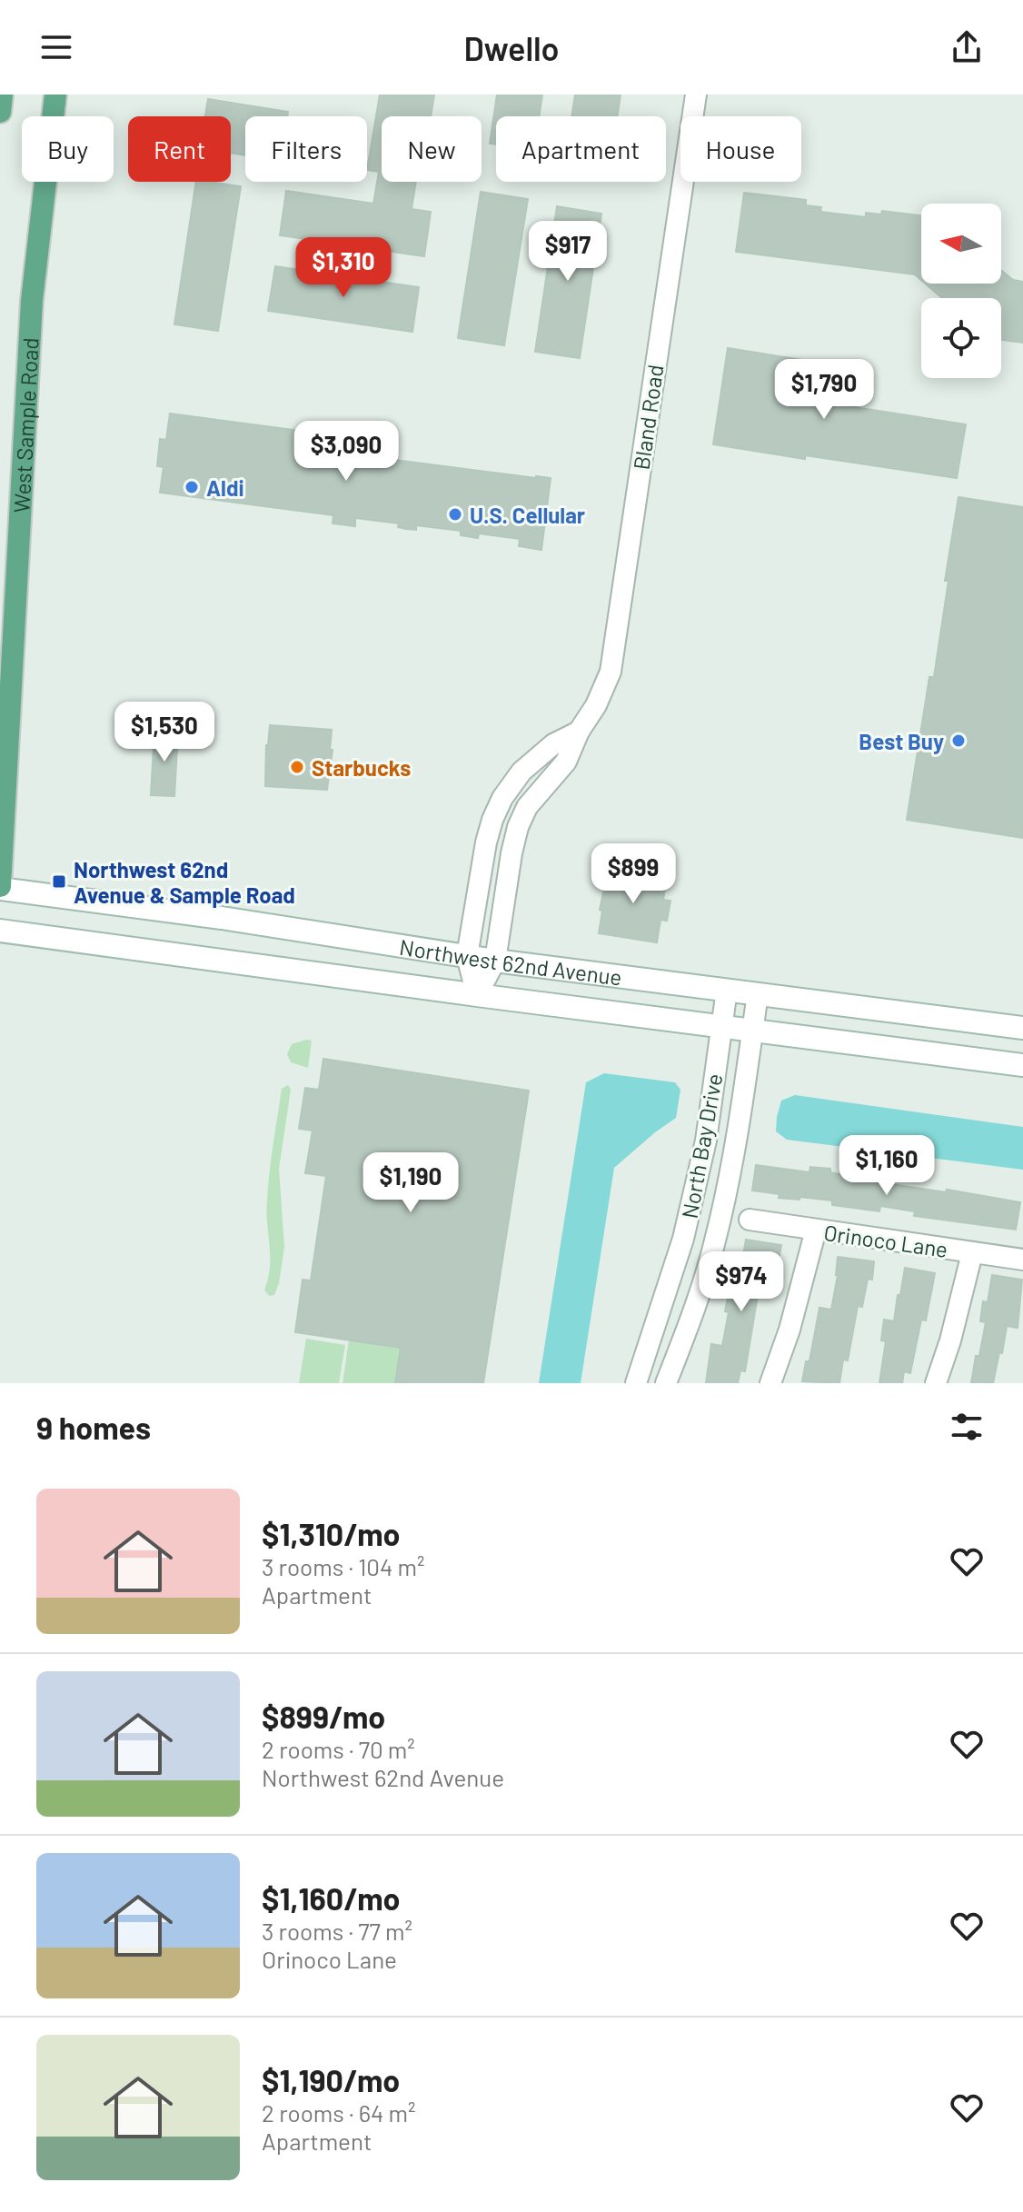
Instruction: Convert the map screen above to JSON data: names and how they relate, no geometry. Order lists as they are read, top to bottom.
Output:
{
  "streets": {
    "main road": ["West Sample Road"],
    "street": [
      "Bland Road",
      "Northwest 62nd Avenue",
      "North Bay Drive",
      "Orinoco Lane"
    ]
  },
  "crossings": [
    ["Bland Road", "Northwest 62nd Avenue"],
    ["West Sample Road", "Northwest 62nd Avenue"],
    ["Northwest 62nd Avenue", "North Bay Drive"]
  ],
  "places": {
    "other": [
      "Aldi",
      "U.S. Cellular",
      "Best Buy",
      "Starbucks"
    ],
    "transit": ["Northwest 62nd Avenue & Sample Road"]
  },
  "north": "left",
  "page": {
    "header": "Dwello",
    "chip": [
      "Buy",
      "Rent",
      "Filters",
      "New",
      "Apartment",
      "House"
    ],
    "price": [
      "$917",
      "$1,310",
      "$1,790",
      "$3,090",
      "$1,530",
      "$899",
      "$1,160",
      "$1,190",
      "$974"
    ],
    "heading": "9 homes",
    "list": [
      {
        "name": "$1,310/mo",
        "note": "3 rooms · 104 m² · Apartment"
      },
      {
        "name": "$899/mo",
        "note": "2 rooms · 70 m² · Northwest 62nd Avenue"
      },
      {
        "name": "$1,160/mo",
        "note": "3 rooms · 77 m² · Orinoco Lane"
      },
      {
        "name": "$1,190/mo",
        "note": "2 rooms · 64 m² · Apartment"
      }
    ]
  }
}
